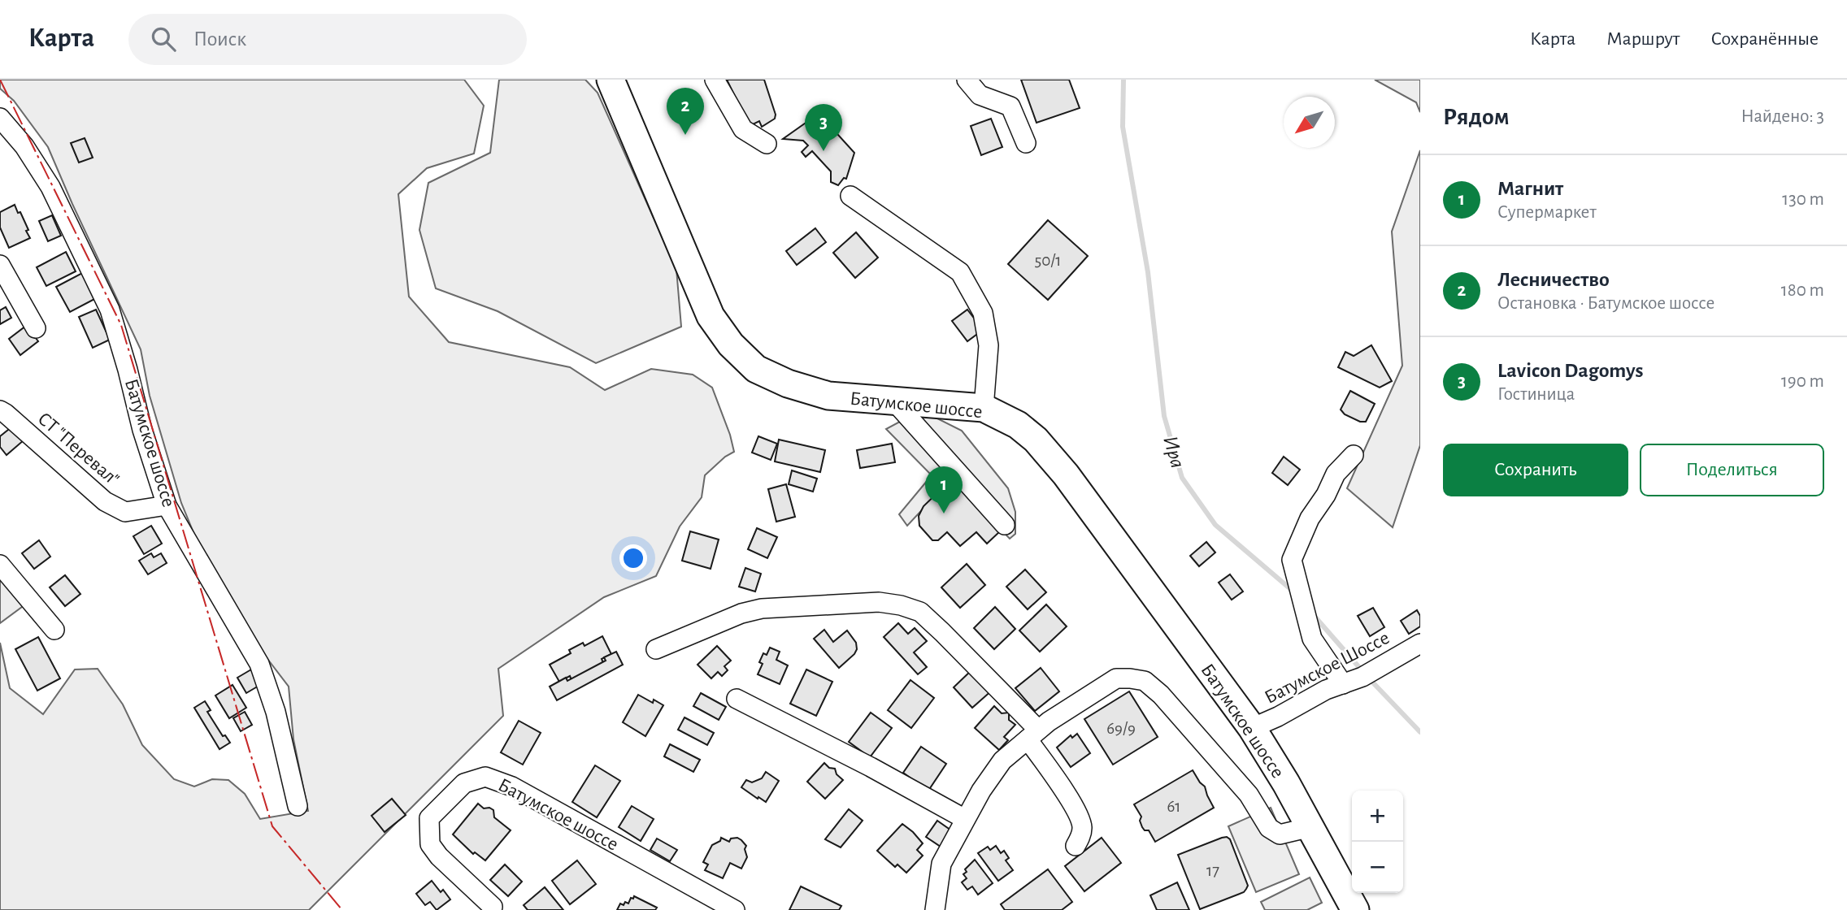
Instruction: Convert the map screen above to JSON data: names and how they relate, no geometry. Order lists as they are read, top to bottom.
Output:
{
  "streets": {
    "highway": ["Батумское шоссе"],
    "street": ["СТ \"Перевал\"", "Батумское Шоссе"]
  },
  "crossings": [
    ["Батумское шоссе", "СТ \"Перевал\""],
    ["Батумское шоссе", "Батумское Шоссе"]
  ],
  "water": ["Ира"],
  "house_numbers": [
    "50/1",
    "69/9",
    "61",
    "17"
  ],
  "north": "bottom left",
  "page": {
    "header": "Карта",
    "search": "Поиск",
    "nav": ["Карта", "Маршрут", "Сохранённые"],
    "heading": ["Рядом", "Найдено: 3"],
    "pins": ["2", "3", "1"],
    "list": [
      {
        "mark": "1",
        "name": "Магнит",
        "note": "Супермаркет",
        "value": "130 m"
      },
      {
        "mark": "2",
        "name": "Лесничество",
        "note": "Остановка · Батумское шоссе",
        "value": "180 m"
      },
      {
        "mark": "3",
        "name": "Lavicon Dagomys",
        "note": "Гостиница",
        "value": "190 m"
      }
    ],
    "buttons": ["Сохранить", "Поделиться"],
    "map_buttons": ["+", "−"]
  }
}
